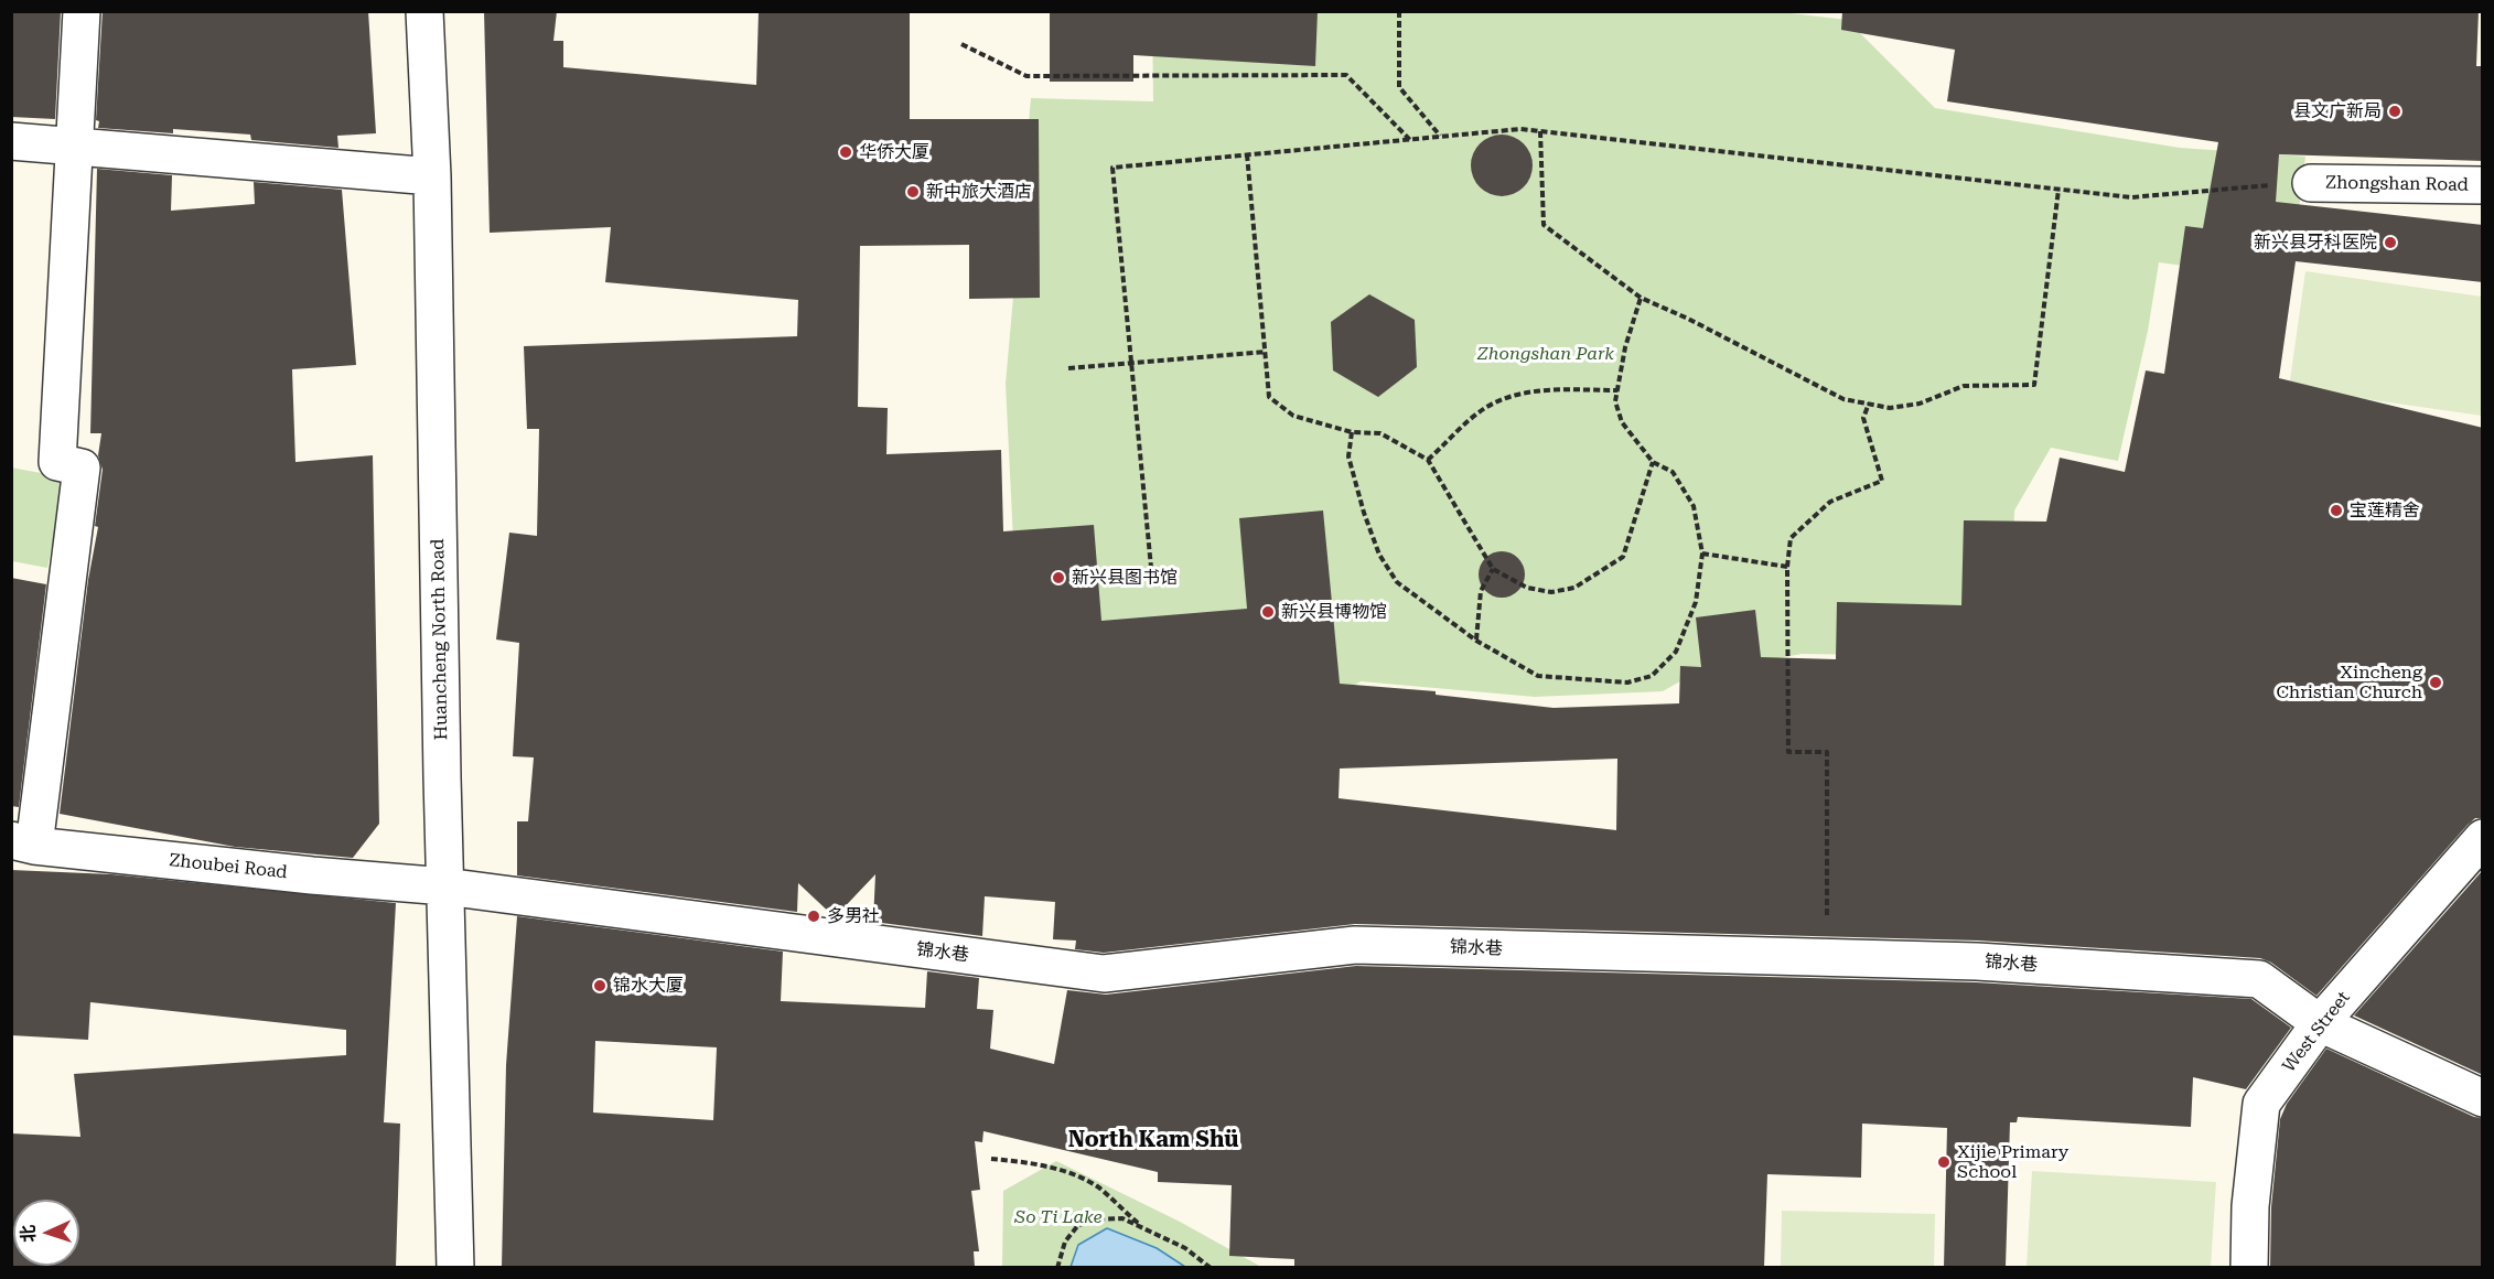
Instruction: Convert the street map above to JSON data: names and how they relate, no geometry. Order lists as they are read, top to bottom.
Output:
{
  "streets": {
    "street": [
      "Zhongshan Road",
      "Huancheng North Road",
      "Zhoubei Road",
      "锦水巷",
      "West Street"
    ]
  },
  "crossings": [
    ["Huancheng North Road", "Zhoubei Road"],
    ["Huancheng North Road", "锦水巷"],
    ["Zhoubei Road", "锦水巷"],
    ["锦水巷", "West Street"]
  ],
  "districts": ["North Kam Shü"],
  "parks": ["Zhongshan Park", "So Ti Lake"],
  "places": [
    "县文广新局",
    "华侨大厦",
    "新中旅大酒店",
    "新兴县牙科医院",
    "宝莲精舍",
    "新兴县图书馆",
    "新兴县博物馆",
    "Xincheng Christian Church",
    "多男社",
    "锦水大厦",
    "Xijie Primary School"
  ],
  "north": "left"
}
